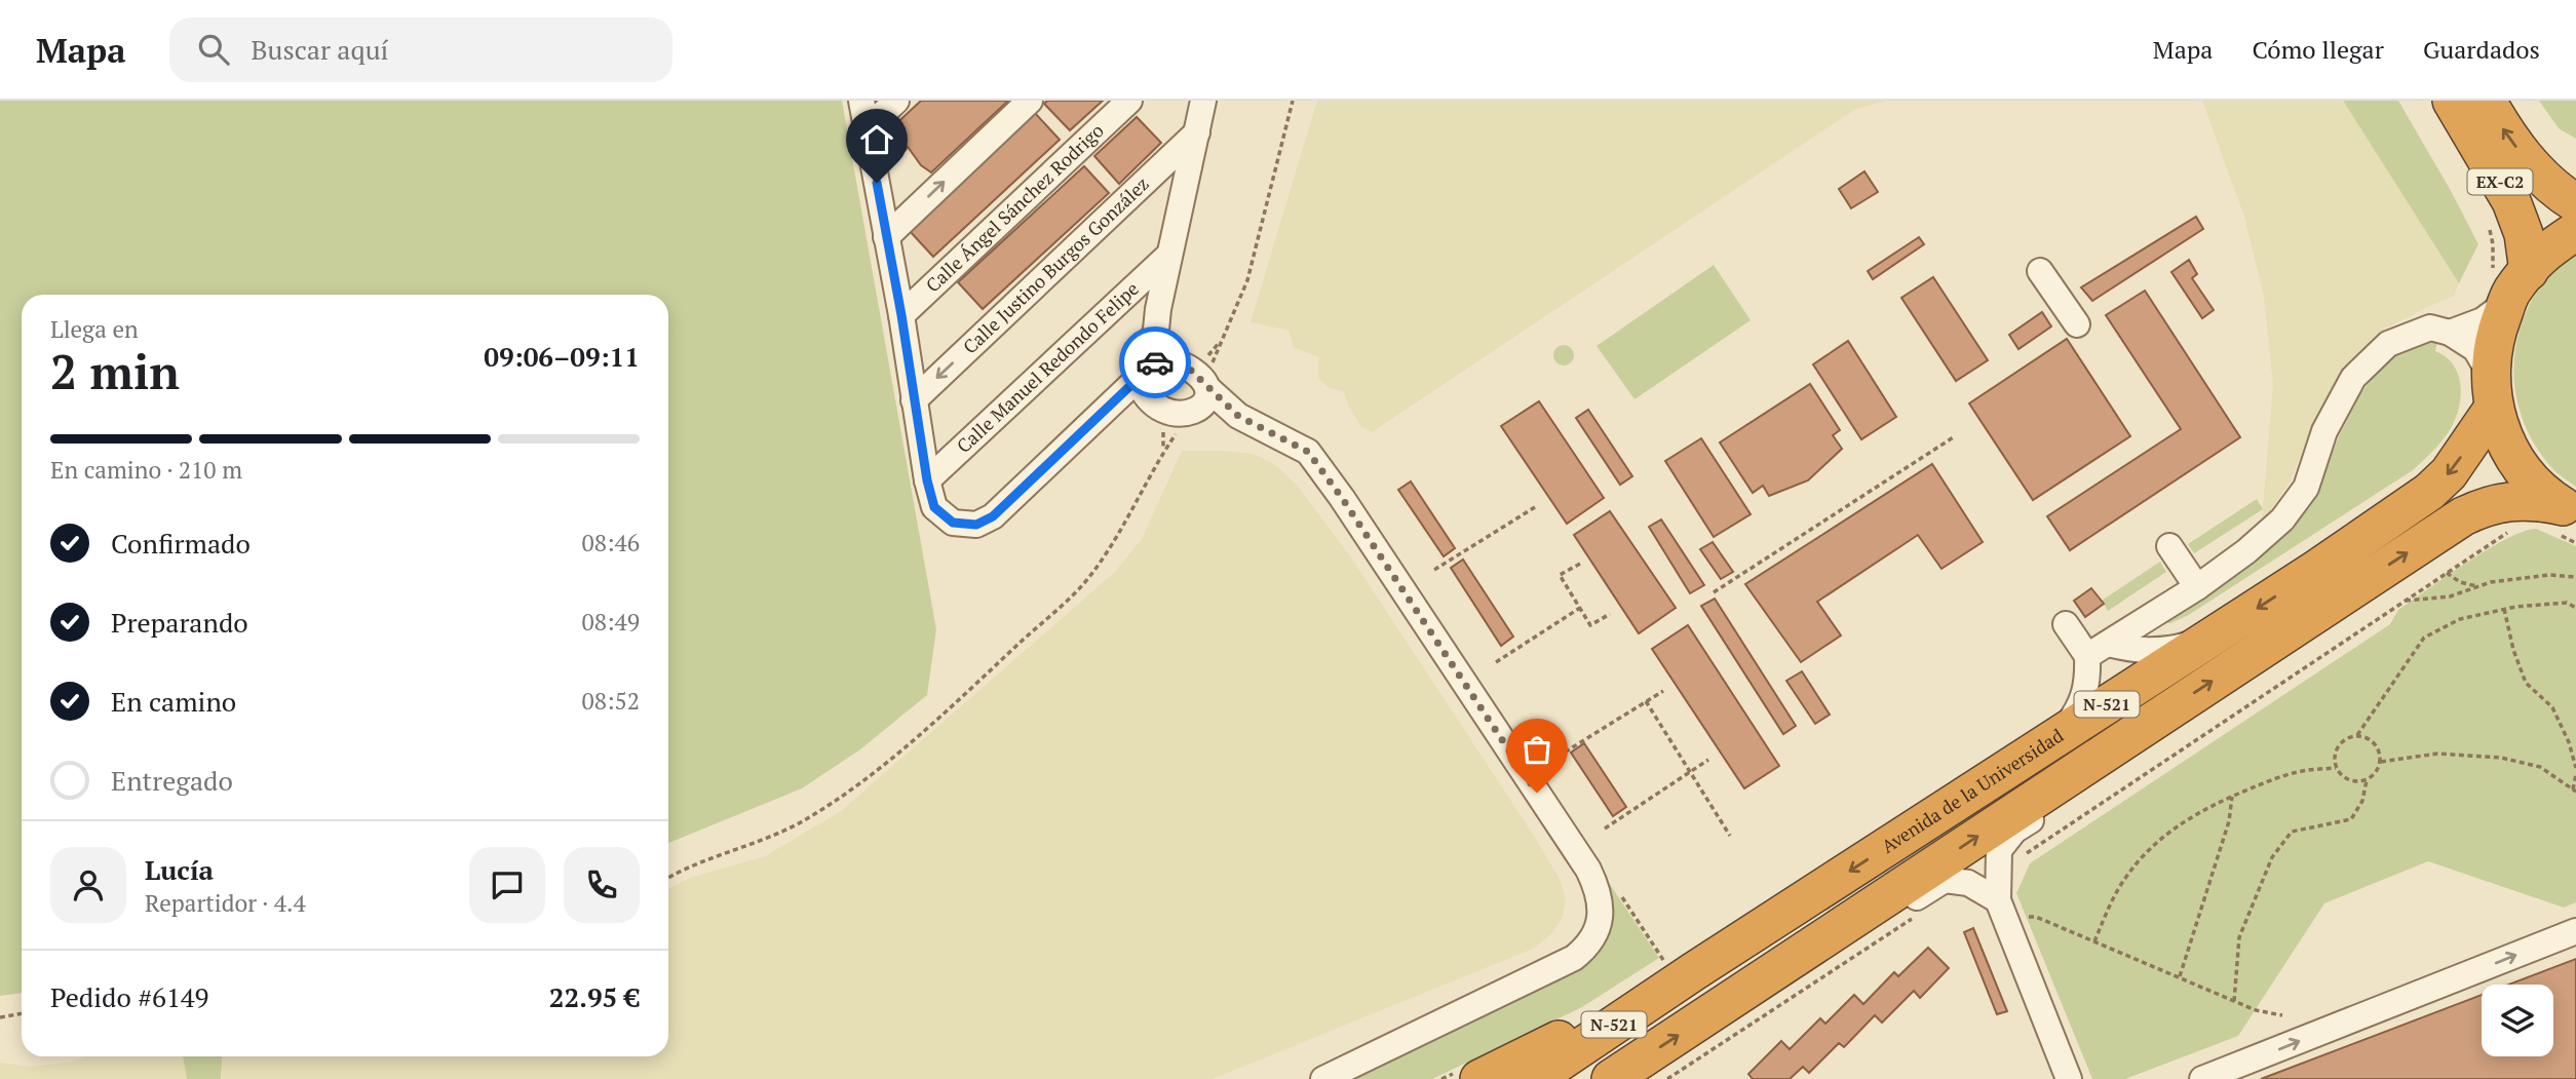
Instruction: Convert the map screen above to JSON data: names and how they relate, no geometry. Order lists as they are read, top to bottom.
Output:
{
  "streets": {
    "highway": ["EX-C2", "N-521", "Avenida de la Universidad"],
    "street": ["Calle Ángel Sánchez Rodrigo", "Calle Justino Burgos González", "Calle Manuel Redondo Felipe"]
  },
  "crossings": [
    ["EX-C2", "N-521"],
    ["N-521", "Avenida de la Universidad"]
  ],
  "page": {
    "header": "Mapa",
    "search": "Buscar aquí",
    "nav": ["Mapa", "Cómo llegar", "Guardados"],
    "heading": ["2 min", "Llega en", "09:06–09:11"],
    "panel": [
      "Lucía",
      "Repartidor · 4.4",
      "Pedido #6149",
      "22.95 €"
    ],
    "bar": "En camino · 210 m",
    "list": [
      ["Confirmado", "08:46"],
      ["Preparando", "08:49"],
      ["En camino", "08:52"],
      "Entregado"
    ]
  }
}
